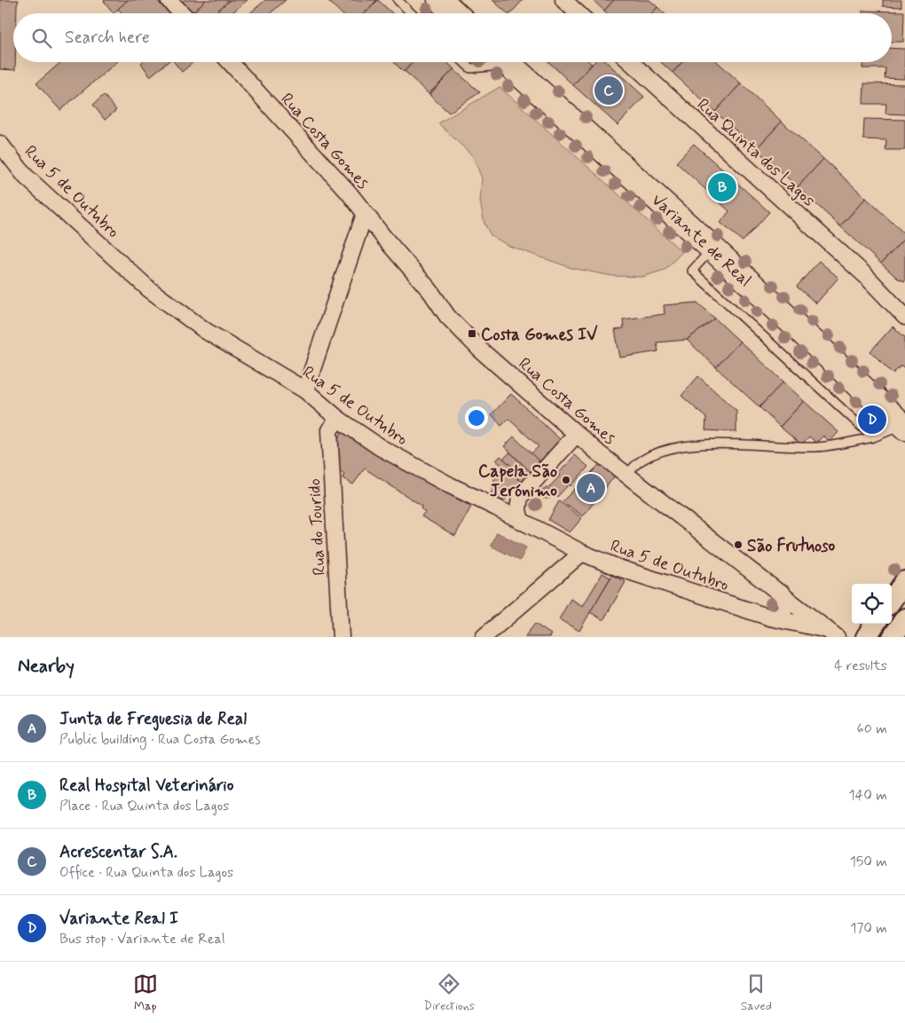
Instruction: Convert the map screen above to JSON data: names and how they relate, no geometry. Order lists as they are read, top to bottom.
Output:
{
  "streets": {
    "main road": ["Variante de Real"],
    "street": [
      "Rua Costa Gomes",
      "Rua Quinta dos Lagos",
      "Rua 5 de Outubro",
      "Rua do Tourido"
    ]
  },
  "crossings": [
    ["Rua Costa Gomes", "Rua 5 de Outubro"],
    ["Rua 5 de Outubro", "Rua do Tourido"]
  ],
  "places": {
    "transit": ["Costa Gomes IV"],
    "other": ["Capela São Jerónimo", "São Frutuoso"]
  },
  "page": {
    "search": "Search here",
    "pins": [
      "C",
      "B",
      "D",
      "A"
    ],
    "heading": ["Nearby", "4 results"],
    "list": [
      {
        "mark": "A",
        "name": "Junta de Freguesia de Real",
        "note": "Public building · Rua Costa Gomes",
        "value": "60 m"
      },
      {
        "mark": "B",
        "name": "Real Hospital Veterinário",
        "note": "Place · Rua Quinta dos Lagos",
        "value": "140 m"
      },
      {
        "mark": "C",
        "name": "Acrescentar S.A.",
        "note": "Office · Rua Quinta dos Lagos",
        "value": "150 m"
      },
      {
        "mark": "D",
        "name": "Variante Real I",
        "note": "Bus stop · Variante de Real",
        "value": "170 m"
      }
    ],
    "nav": ["Map", "Directions", "Saved"]
  }
}
